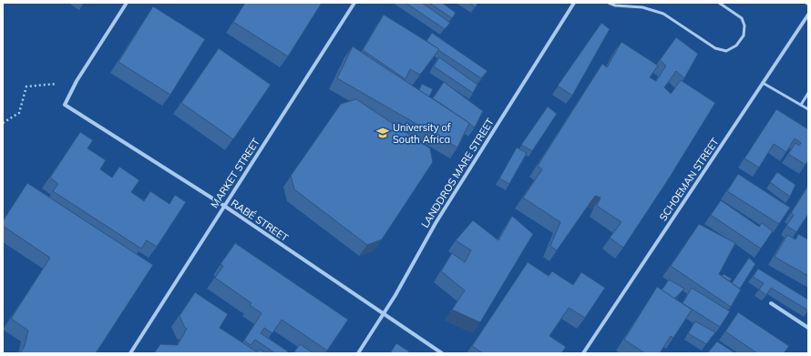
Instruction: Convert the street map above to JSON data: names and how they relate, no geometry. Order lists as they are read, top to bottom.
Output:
{
  "streets": {
    "street": [
      "MARKET STREET",
      "LANDDROS MARE STREET",
      "SCHOEMAN STREET",
      "RABÉ STREET"
    ]
  },
  "crossings": [
    ["MARKET STREET", "RABÉ STREET"],
    ["LANDDROS MARE STREET", "RABÉ STREET"]
  ],
  "places": {
    "school or university": ["University of South Africa"]
  }
}
